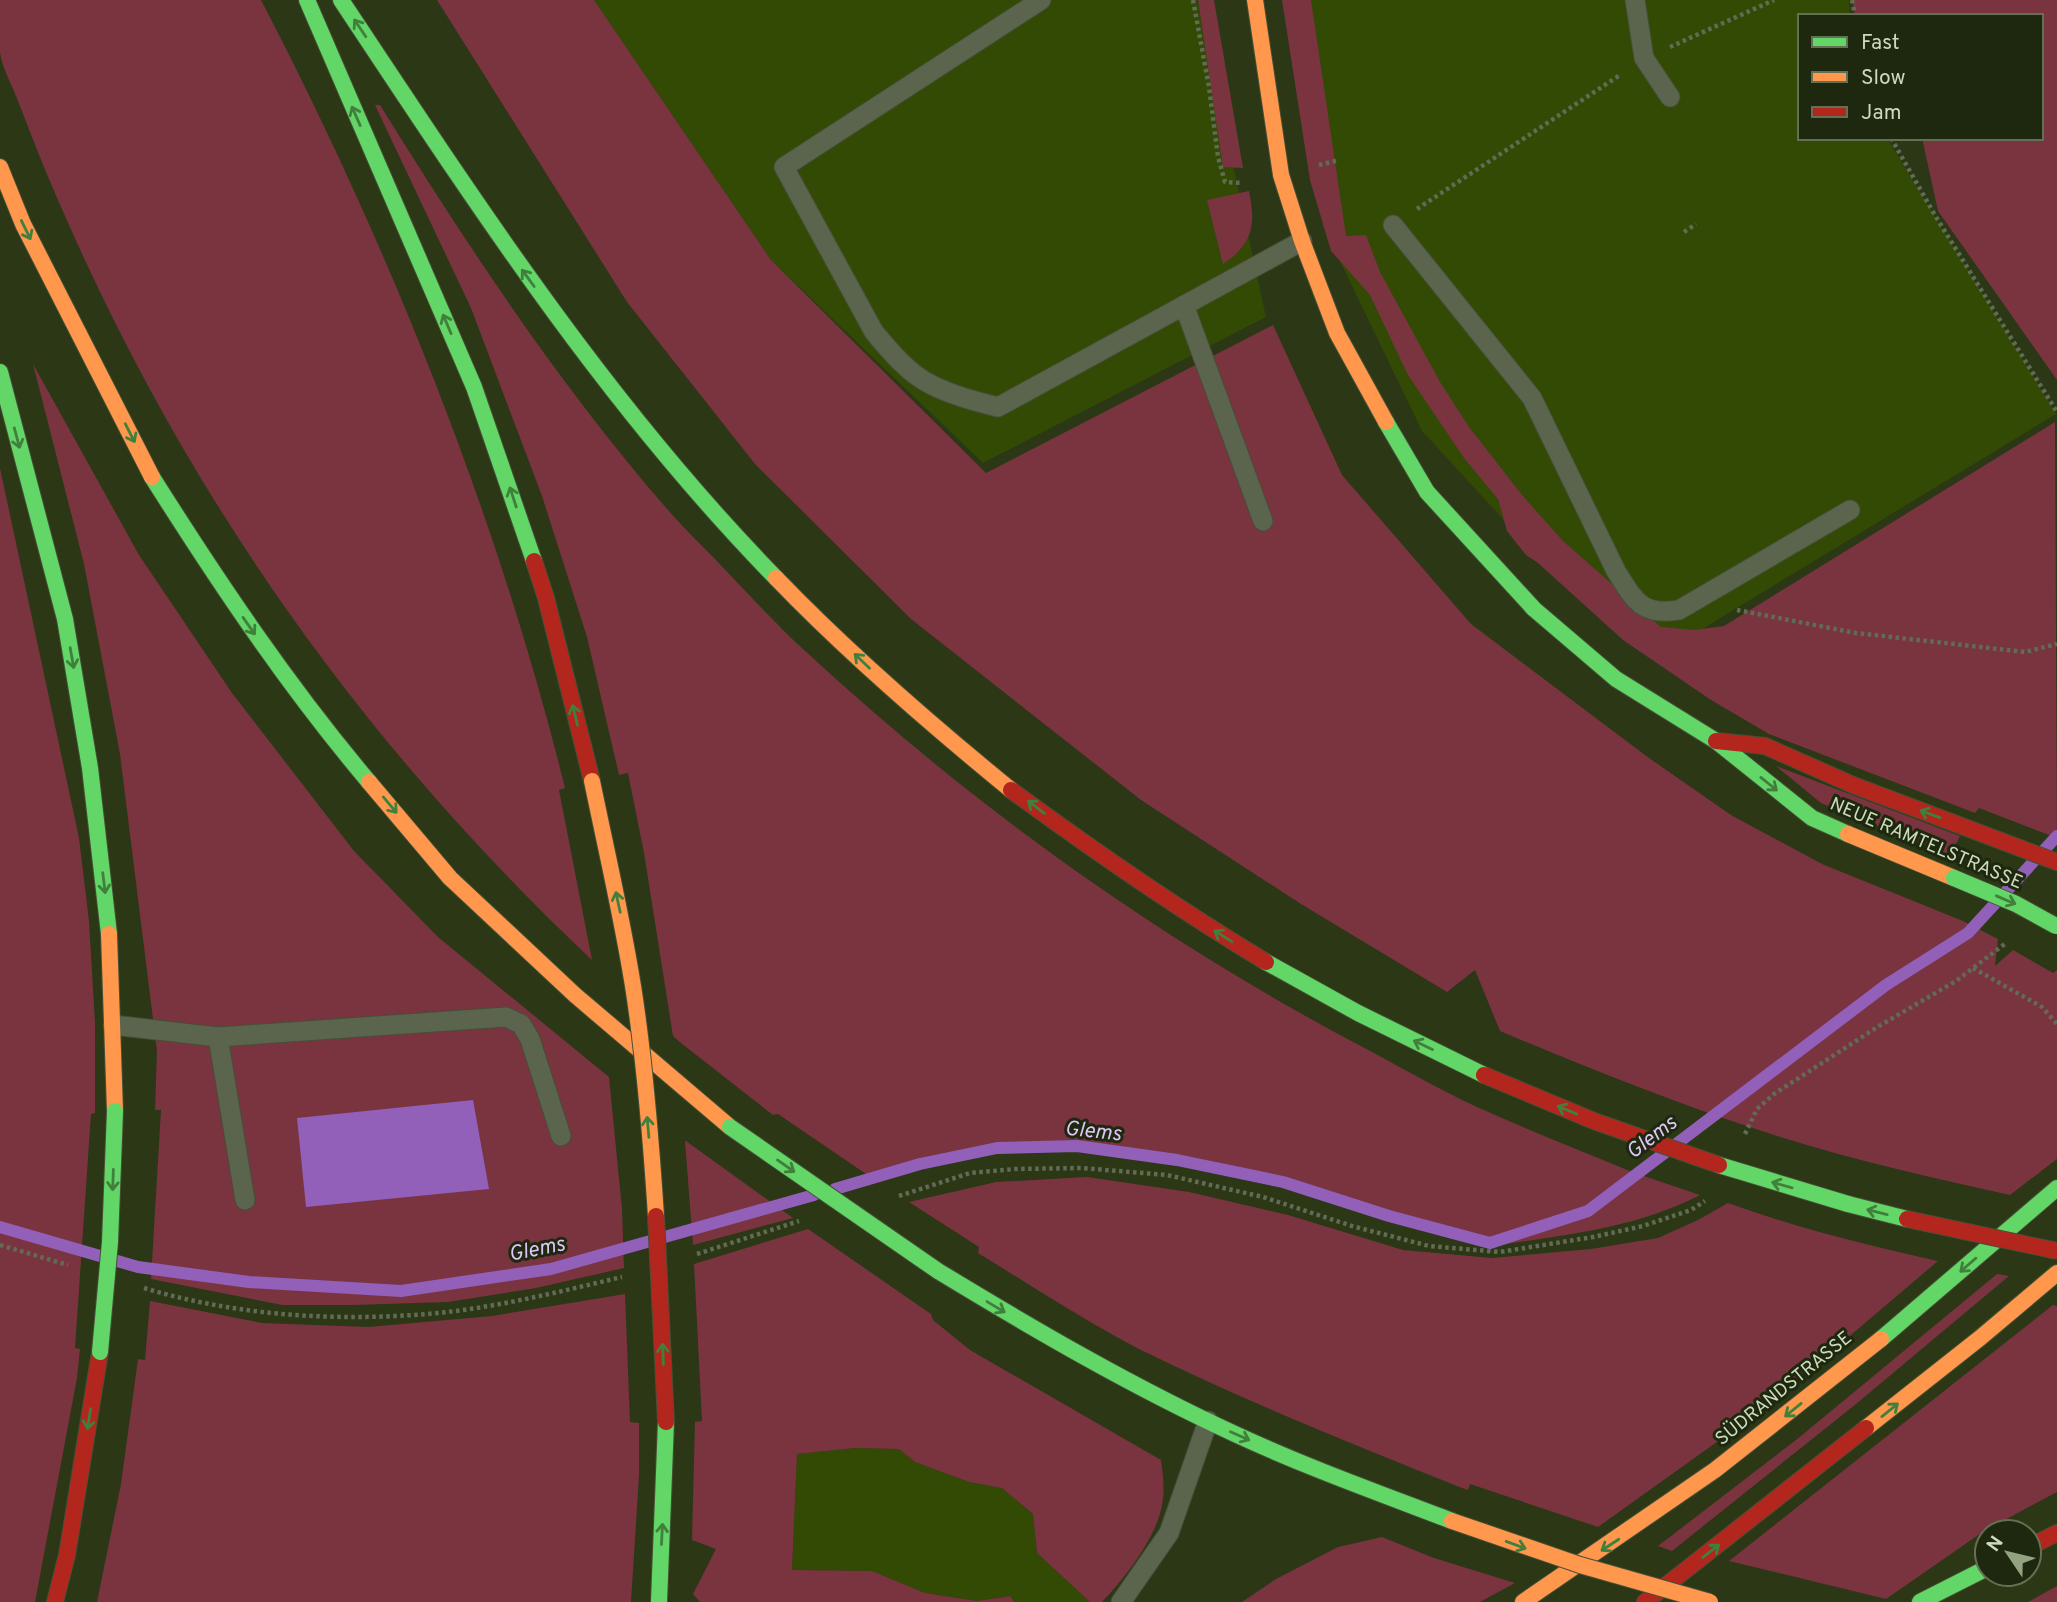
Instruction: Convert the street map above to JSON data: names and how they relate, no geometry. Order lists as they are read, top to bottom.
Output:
{
  "streets": {
    "main road": ["NEUE RAMTELSTRASSE", "SÜDRANDSTRASSE"]
  },
  "water": ["Glems"],
  "legend": ["Fast", "Slow", "Jam"],
  "north": "top left"
}
